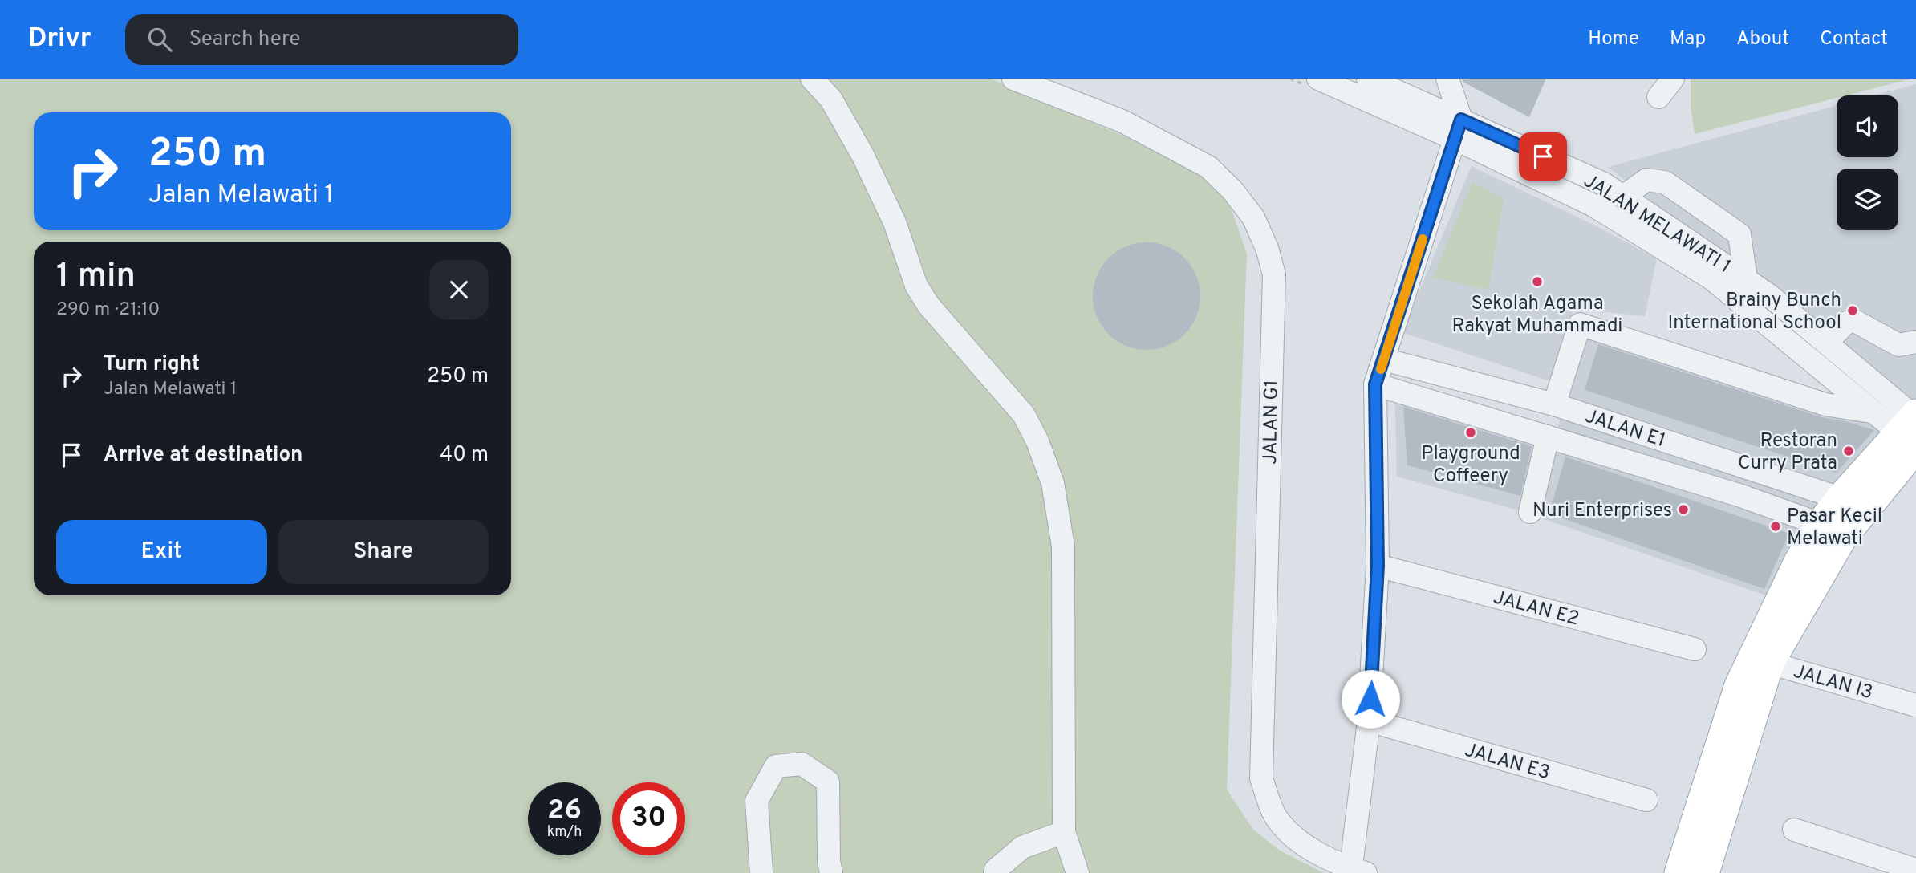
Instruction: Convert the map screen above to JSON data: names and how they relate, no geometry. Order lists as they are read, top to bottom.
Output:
{
  "streets": {
    "street": [
      "JALAN MELAWATI 1",
      "JALAN G1",
      "JALAN E1",
      "JALAN E2",
      "JALAN I3",
      "JALAN E3"
    ]
  },
  "places": [
    "Sekolah Agama Rakyat Muhammadi",
    "Brainy Bunch International School",
    "Playground Coffeery",
    "Restoran Curry Prata",
    "Nuri Enterprises",
    "Pasar Kecil Melawati"
  ],
  "page": {
    "header": "Drivr",
    "search": "Search here",
    "nav": [
      "Home",
      "Map",
      "About",
      "Contact"
    ],
    "turn": ["250 m", "Jalan Melawati 1"],
    "heading": ["1 min", "290 m · 21:10"],
    "list": [
      {
        "name": "Turn right",
        "note": "Jalan Melawati 1",
        "value": "250 m"
      },
      {
        "name": "Arrive at destination",
        "value": "40 m"
      }
    ],
    "buttons": ["Exit", "Share"],
    "speed": "26 km/h",
    "limit": "30"
  }
}
